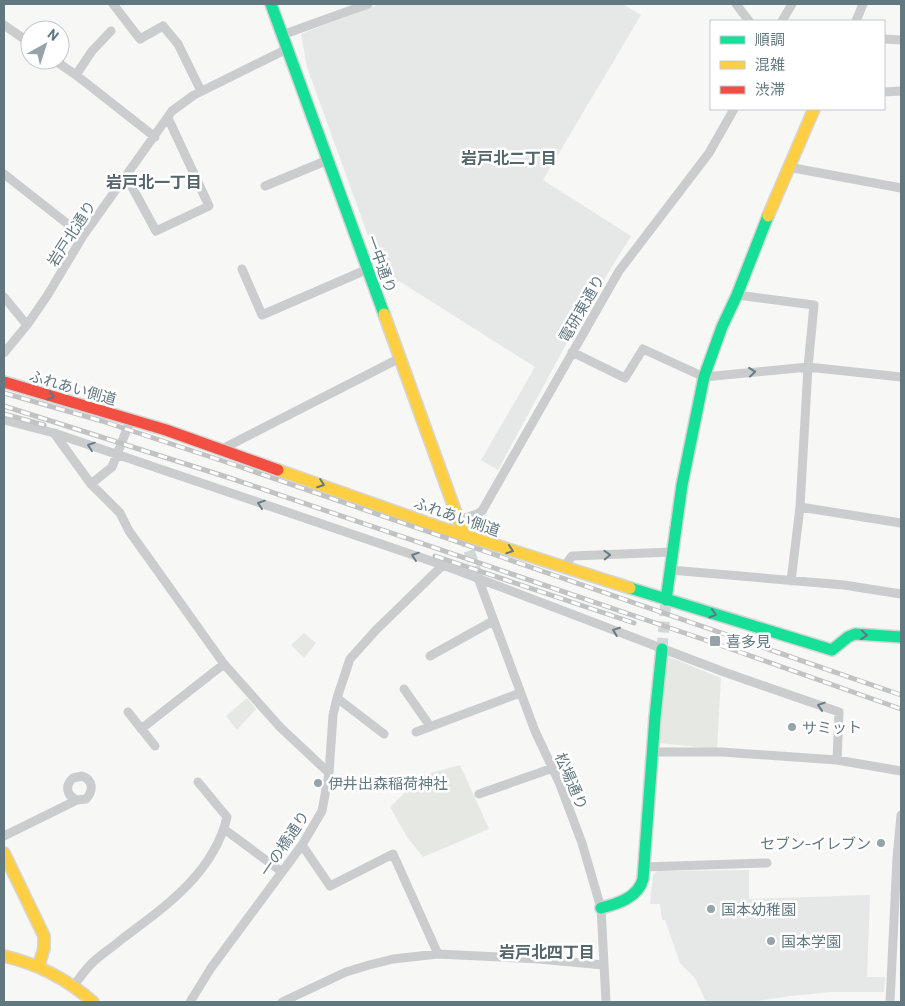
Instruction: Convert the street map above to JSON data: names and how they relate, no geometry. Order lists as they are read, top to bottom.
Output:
{
  "streets": {
    "street": [
      "岩戸北通り",
      "一中通り",
      "電研東通り",
      "ふれあい側道",
      "松場通り",
      "一の橋通り"
    ]
  },
  "crossings": [
    ["岩戸北通り", "一中通り"],
    ["一中通り", "電研東通り"],
    ["一中通り", "ふれあい側道"]
  ],
  "districts": ["岩戸北二丁目", "岩戸北一丁目", "岩戸北四丁目"],
  "places": {
    "transit": ["喜多見"],
    "other": [
      "サミット",
      "伊井出森稲荷神社",
      "セブン-イレブン",
      "国本幼稚園",
      "国本学園"
    ]
  },
  "legend": ["順調", "混雑", "渋滞"],
  "north": "top right"
}
